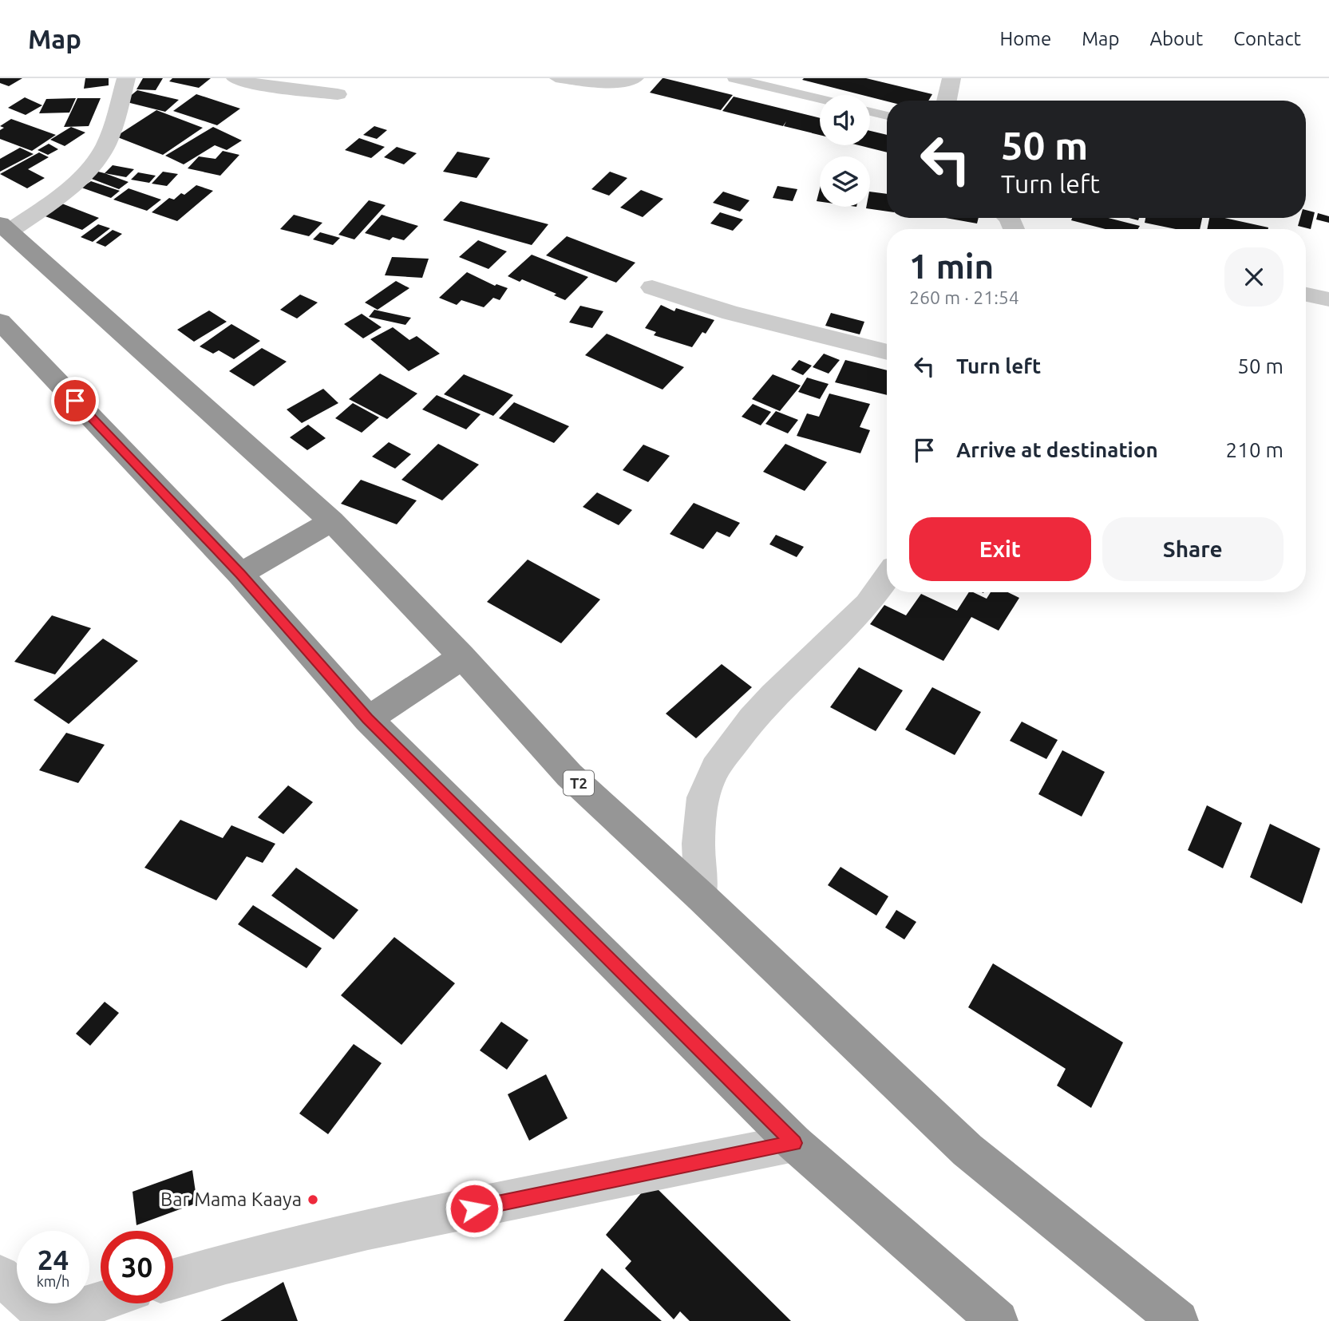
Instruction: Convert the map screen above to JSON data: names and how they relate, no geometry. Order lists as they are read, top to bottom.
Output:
{
  "streets": {
    "highway": ["T2"]
  },
  "places": ["Bar Mama Kaaya"],
  "page": {
    "header": "Map",
    "nav": [
      "Home",
      "Map",
      "About",
      "Contact"
    ],
    "turn": ["50 m", "Turn left"],
    "heading": ["1 min", "260 m · 21:54"],
    "list": [
      {
        "name": "Turn left",
        "value": "50 m"
      },
      {
        "name": "Arrive at destination",
        "value": "210 m"
      }
    ],
    "buttons": ["Exit", "Share"],
    "speed": "24 km/h",
    "limit": "30"
  }
}
